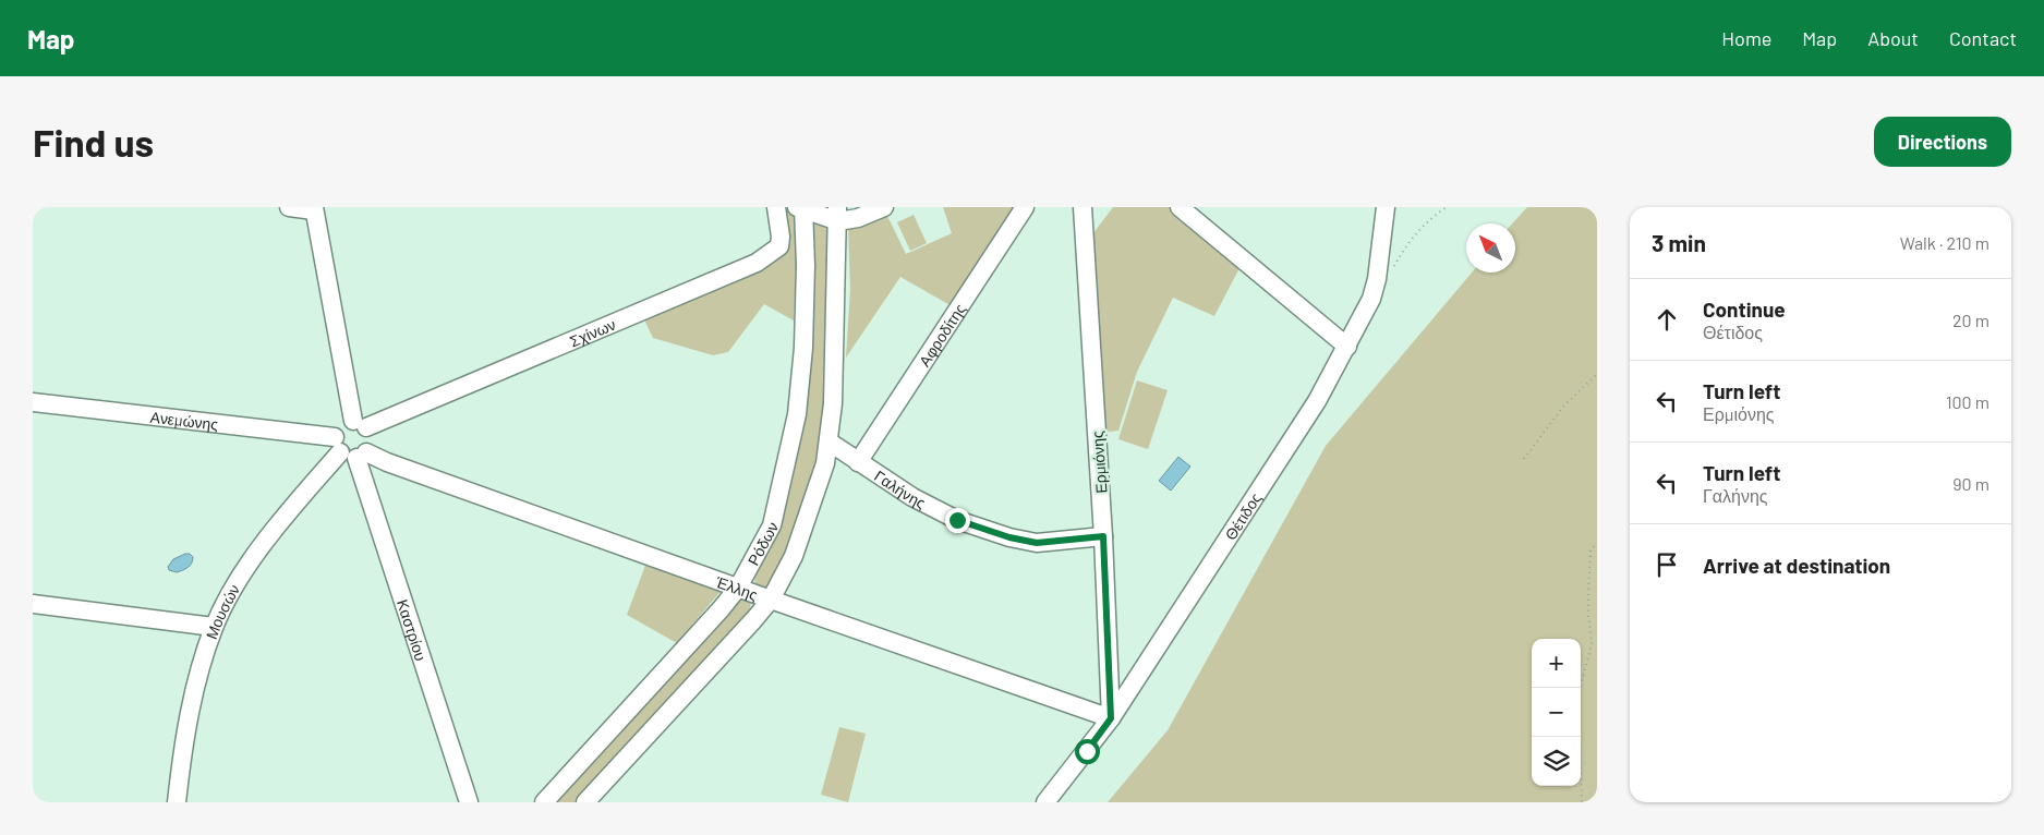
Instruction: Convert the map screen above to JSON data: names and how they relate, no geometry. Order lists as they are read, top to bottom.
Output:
{
  "streets": {
    "street": [
      "Σχίνων",
      "Αφροδίτης",
      "Ανεμώνης",
      "Ερμιόνης",
      "Γαλήνης",
      "Θέτιδος",
      "Ρόδων",
      "Έλλης",
      "Μουσών",
      "Καστρίου"
    ]
  },
  "crossings": [
    ["Σχίνων", "Μουσών"],
    ["Σχίνων", "Καστρίου"],
    ["Αφροδίτης", "Γαλήνης"],
    ["Ανεμώνης", "Έλλης"],
    ["Ανεμώνης", "Μουσών"],
    ["Ανεμώνης", "Καστρίου"],
    ["Ερμιόνης", "Γαλήνης"],
    ["Ερμιόνης", "Θέτιδος"],
    ["Ερμιόνης", "Έλλης"],
    ["Θέτιδος", "Έλλης"],
    ["Ρόδων", "Έλλης"],
    ["Έλλης", "Μουσών"],
    ["Έλλης", "Καστρίου"],
    ["Μουσών", "Καστρίου"]
  ],
  "north": "top left",
  "page": {
    "header": "Map",
    "nav": [
      "Home",
      "Map",
      "About",
      "Contact"
    ],
    "buttons": "Directions",
    "title": "Find us",
    "heading": ["3 min", "Walk · 210 m"],
    "list": [
      ["Continue", "Θέτιδος", "20 m"],
      ["Turn left", "Ερμιόνης", "100 m"],
      ["Turn left", "Γαλήνης", "90 m"],
      "Arrive at destination"
    ],
    "map_buttons": ["+", "−"]
  }
}
